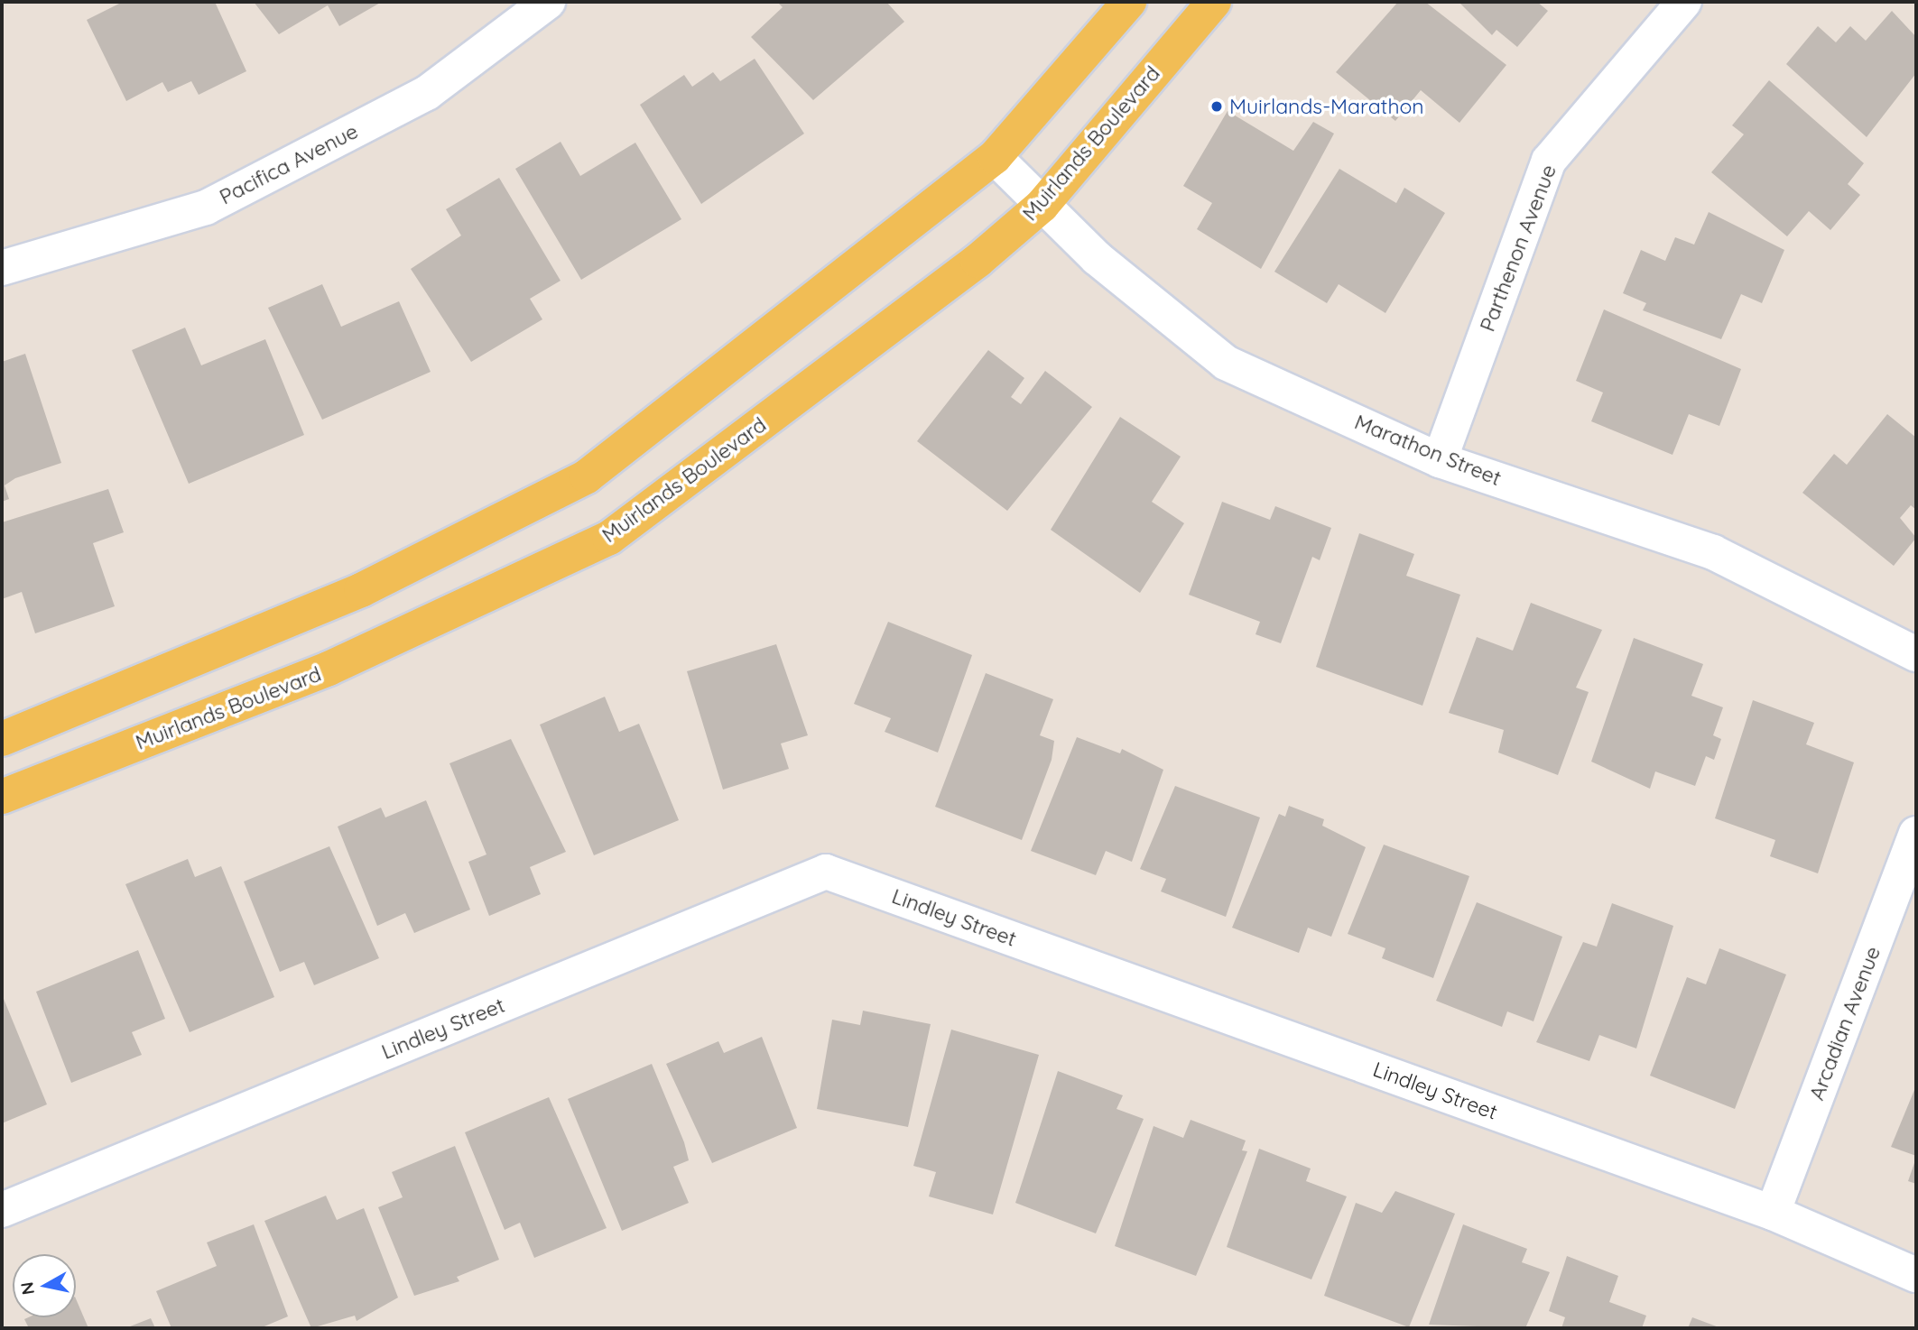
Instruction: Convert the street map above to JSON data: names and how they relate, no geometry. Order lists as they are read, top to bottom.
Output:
{
  "streets": {
    "main road": ["Muirlands Boulevard"],
    "street": [
      "Pacifica Avenue",
      "Parthenon Avenue",
      "Marathon Street",
      "Lindley Street",
      "Arcadian Avenue"
    ]
  },
  "crossings": [
    ["Muirlands Boulevard", "Marathon Street"],
    ["Parthenon Avenue", "Marathon Street"],
    ["Lindley Street", "Arcadian Avenue"]
  ],
  "places": ["Muirlands-Marathon"],
  "north": "left"
}
